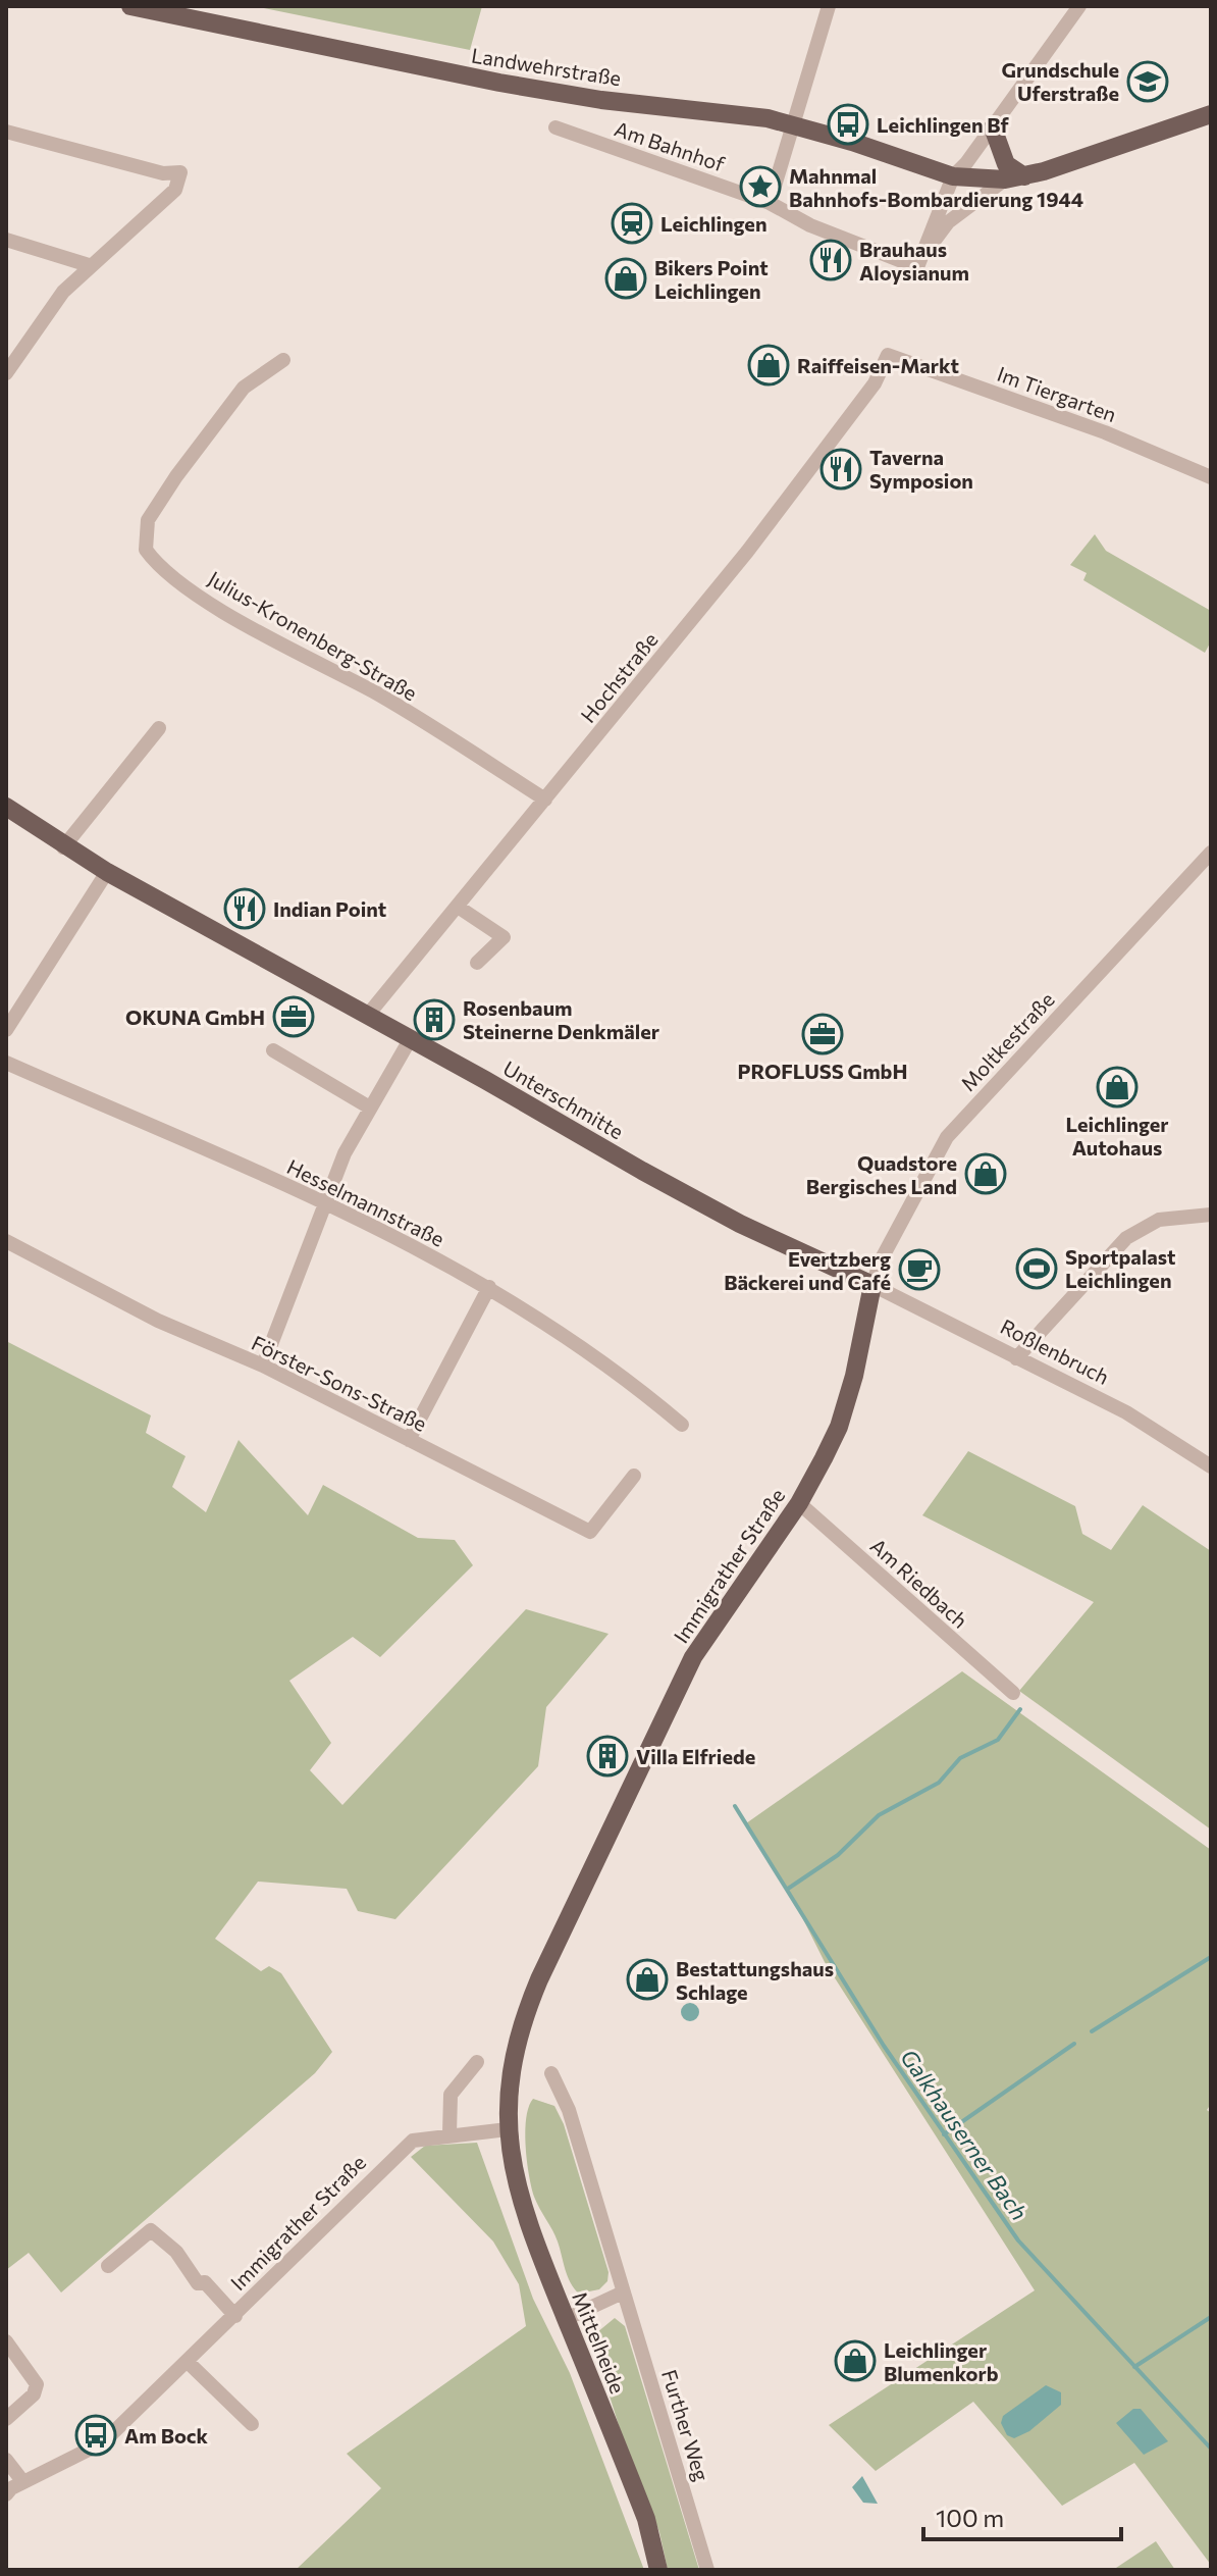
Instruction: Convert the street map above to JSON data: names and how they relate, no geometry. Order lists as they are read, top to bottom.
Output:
{
  "streets": {
    "main road": [
      "Landwehrstraße",
      "Unterschmitte",
      "Immigrather Straße",
      "Mittelheide"
    ],
    "street": [
      "Am Bahnhof",
      "Im Tiergarten",
      "Julius-Kronenberg-Straße",
      "Hochstraße",
      "Moltkestraße",
      "Hesselmannstraße",
      "Roßlenbruch",
      "Förster-Sons-Straße",
      "Am Riedbach",
      "Further Weg"
    ]
  },
  "crossings": [
    ["Im Tiergarten", "Hochstraße"],
    ["Julius-Kronenberg-Straße", "Hochstraße"],
    ["Hochstraße", "Unterschmitte"],
    ["Moltkestraße", "Unterschmitte"],
    ["Moltkestraße", "Roßlenbruch"],
    ["Moltkestraße", "Immigrather Straße"],
    ["Unterschmitte", "Roßlenbruch"],
    ["Unterschmitte", "Immigrather Straße"],
    ["Roßlenbruch", "Immigrather Straße"],
    ["Immigrather Straße", "Am Riedbach"],
    ["Immigrather Straße", "Mittelheide"]
  ],
  "water": ["Galkhauserner Bach"],
  "places": {
    "school or university": ["Grundschule Uferstraße"],
    "bus stop": ["Leichlingen Bf", "Am Bock"],
    "place": ["Mahnmal Bahnhofs-Bombardierung 1944"],
    "station": ["Leichlingen"],
    "restaurant": ["Brauhaus Aloysianum", "Taverna Symposion", "Indian Point"],
    "shop": [
      "Bikers Point Leichlingen",
      "Raiffeisen-Markt",
      "Leichlinger Autohaus",
      "Quadstore Bergisches Land",
      "Bestattungshaus Schlage",
      "Leichlinger Blumenkorb"
    ],
    "office": ["OKUNA GmbH", "PROFLUSS GmbH"],
    "building": ["Rosenbaum Steinerne Denkmäler", "Villa Elfriede"],
    "sports": ["Sportpalast Leichlingen"],
    "cafe": ["Evertzberg Bäckerei und Café"]
  },
  "scale_bar": "100 m"
}
